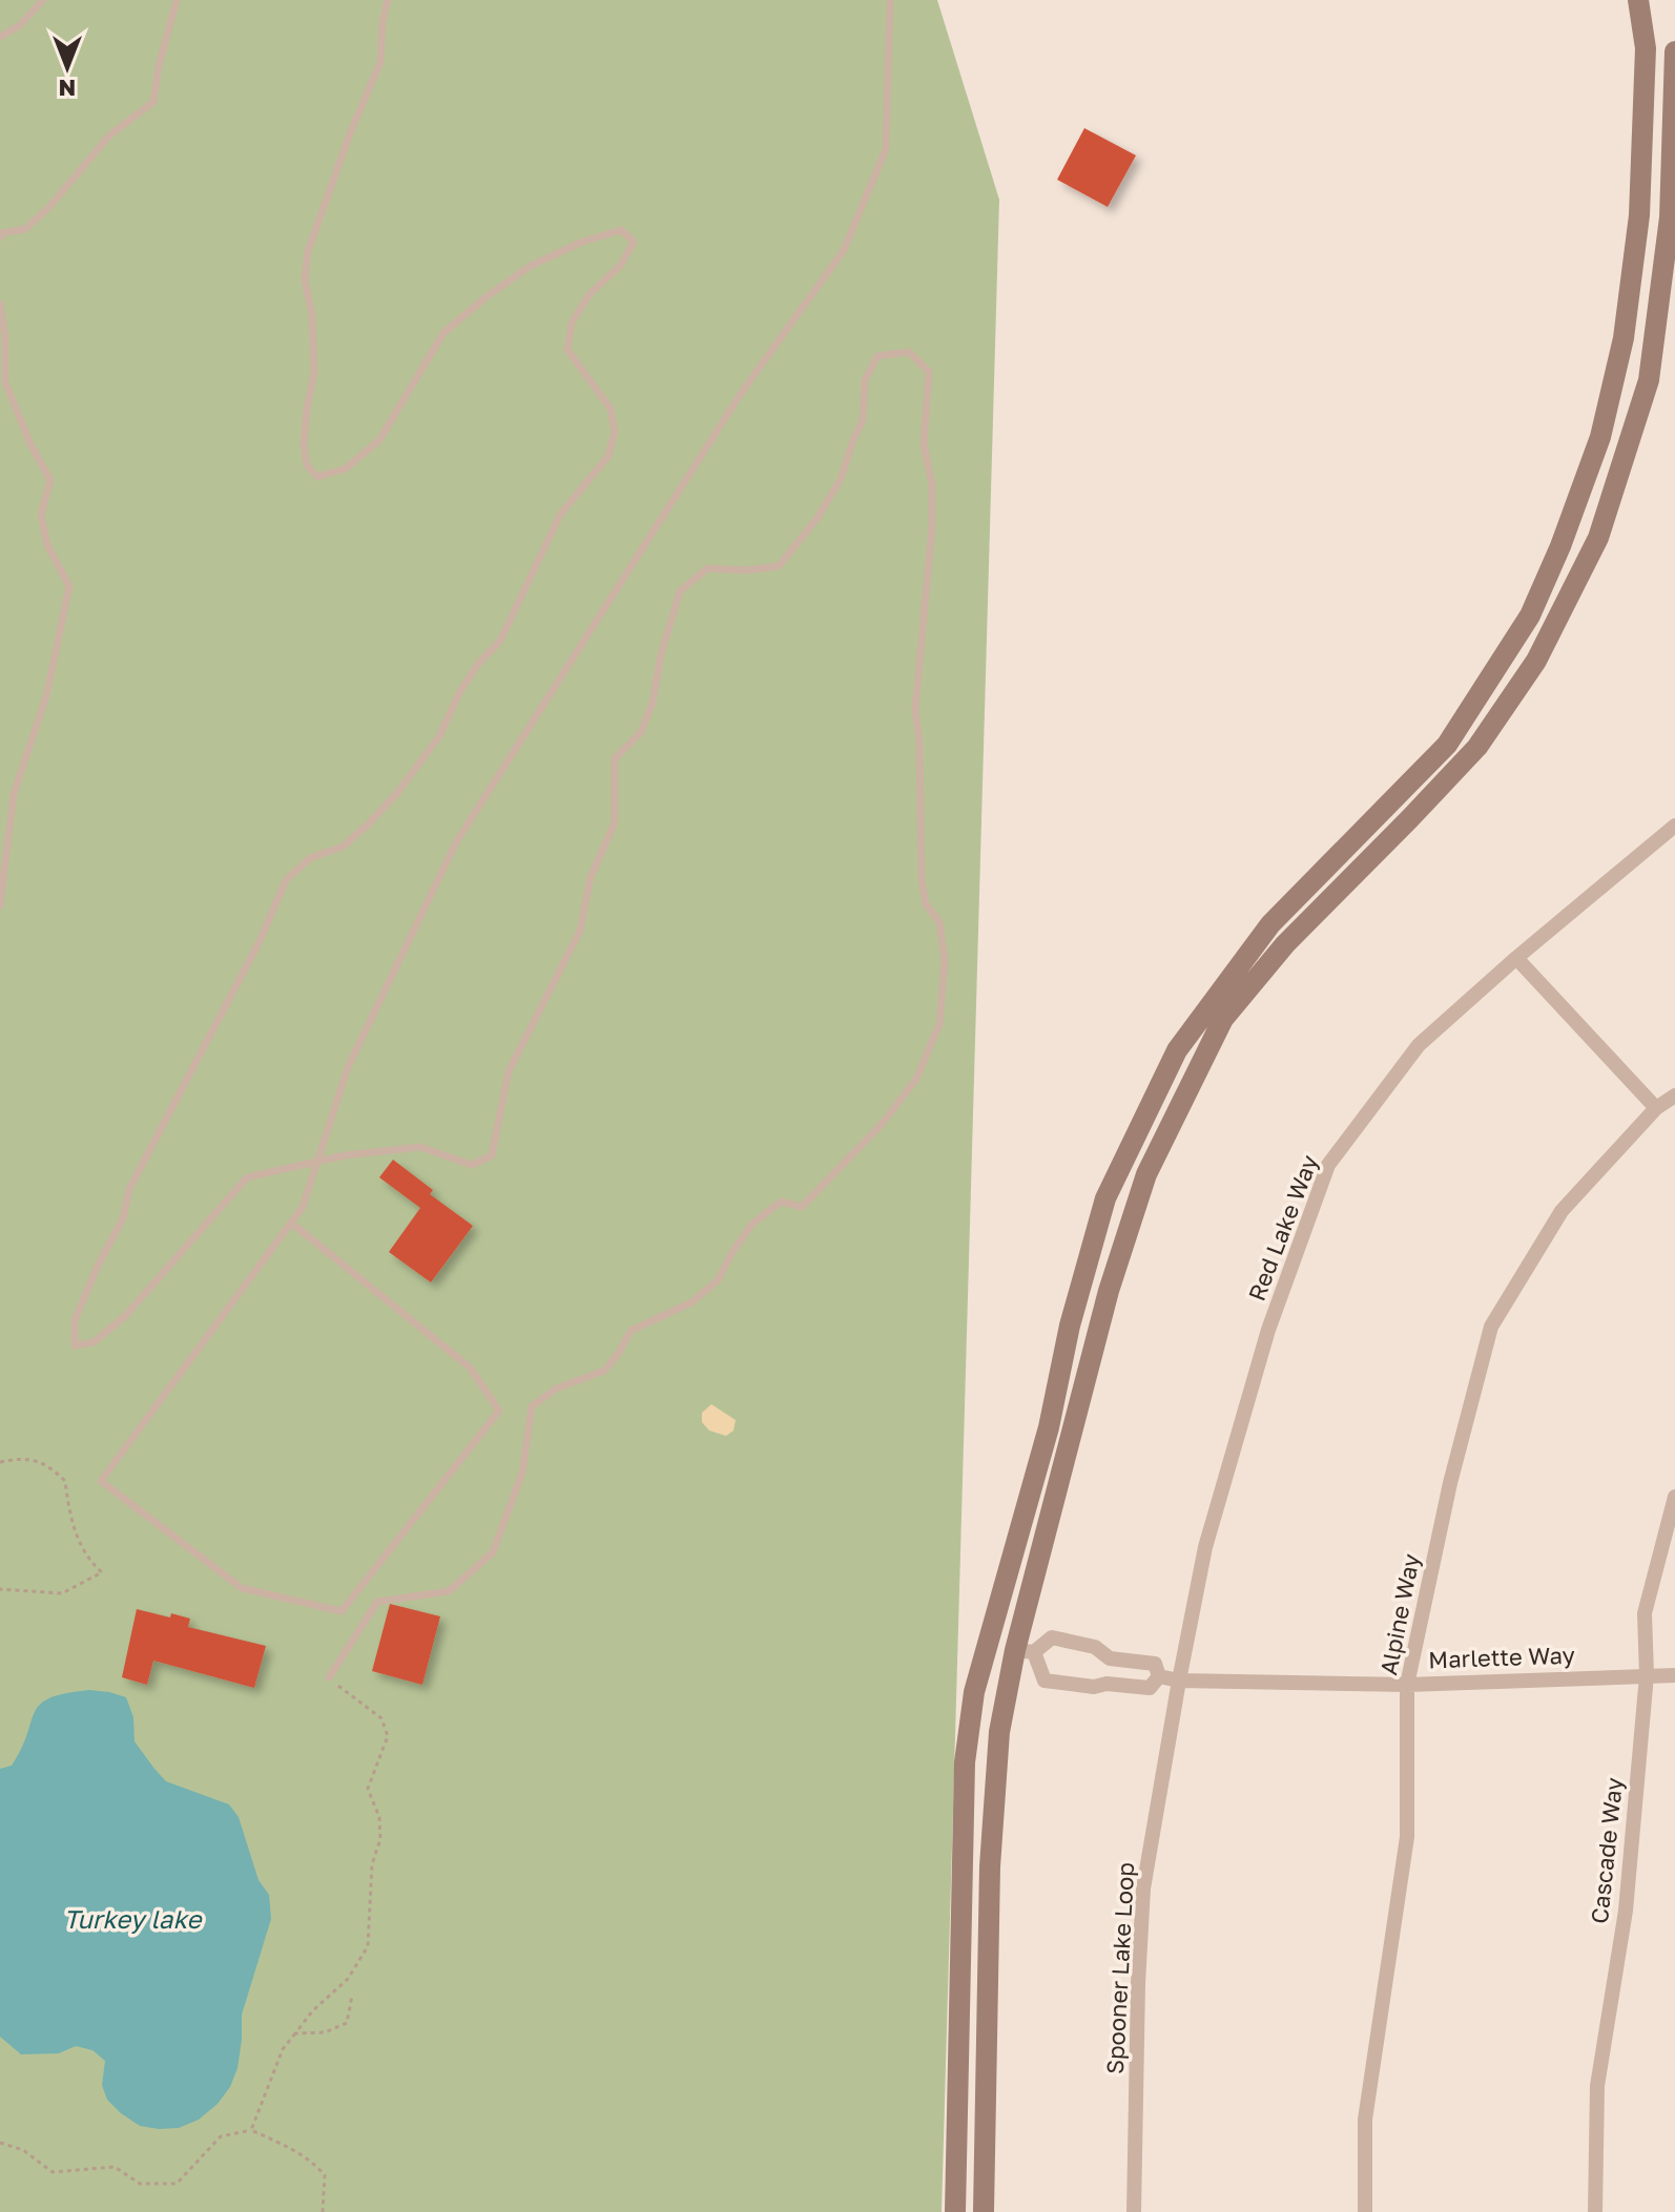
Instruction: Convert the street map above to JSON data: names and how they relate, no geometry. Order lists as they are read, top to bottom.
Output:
{
  "streets": {
    "street": [
      "Red Lake Way",
      "Alpine Way",
      "Marlette Way",
      "Cascade Way",
      "Spooner Lake Loop"
    ]
  },
  "crossings": [
    ["Red Lake Way", "Marlette Way"],
    ["Red Lake Way", "Spooner Lake Loop"],
    ["Alpine Way", "Marlette Way"],
    ["Marlette Way", "Cascade Way"],
    ["Marlette Way", "Spooner Lake Loop"]
  ],
  "water": ["Turkey lake"],
  "north": "bottom"
}
